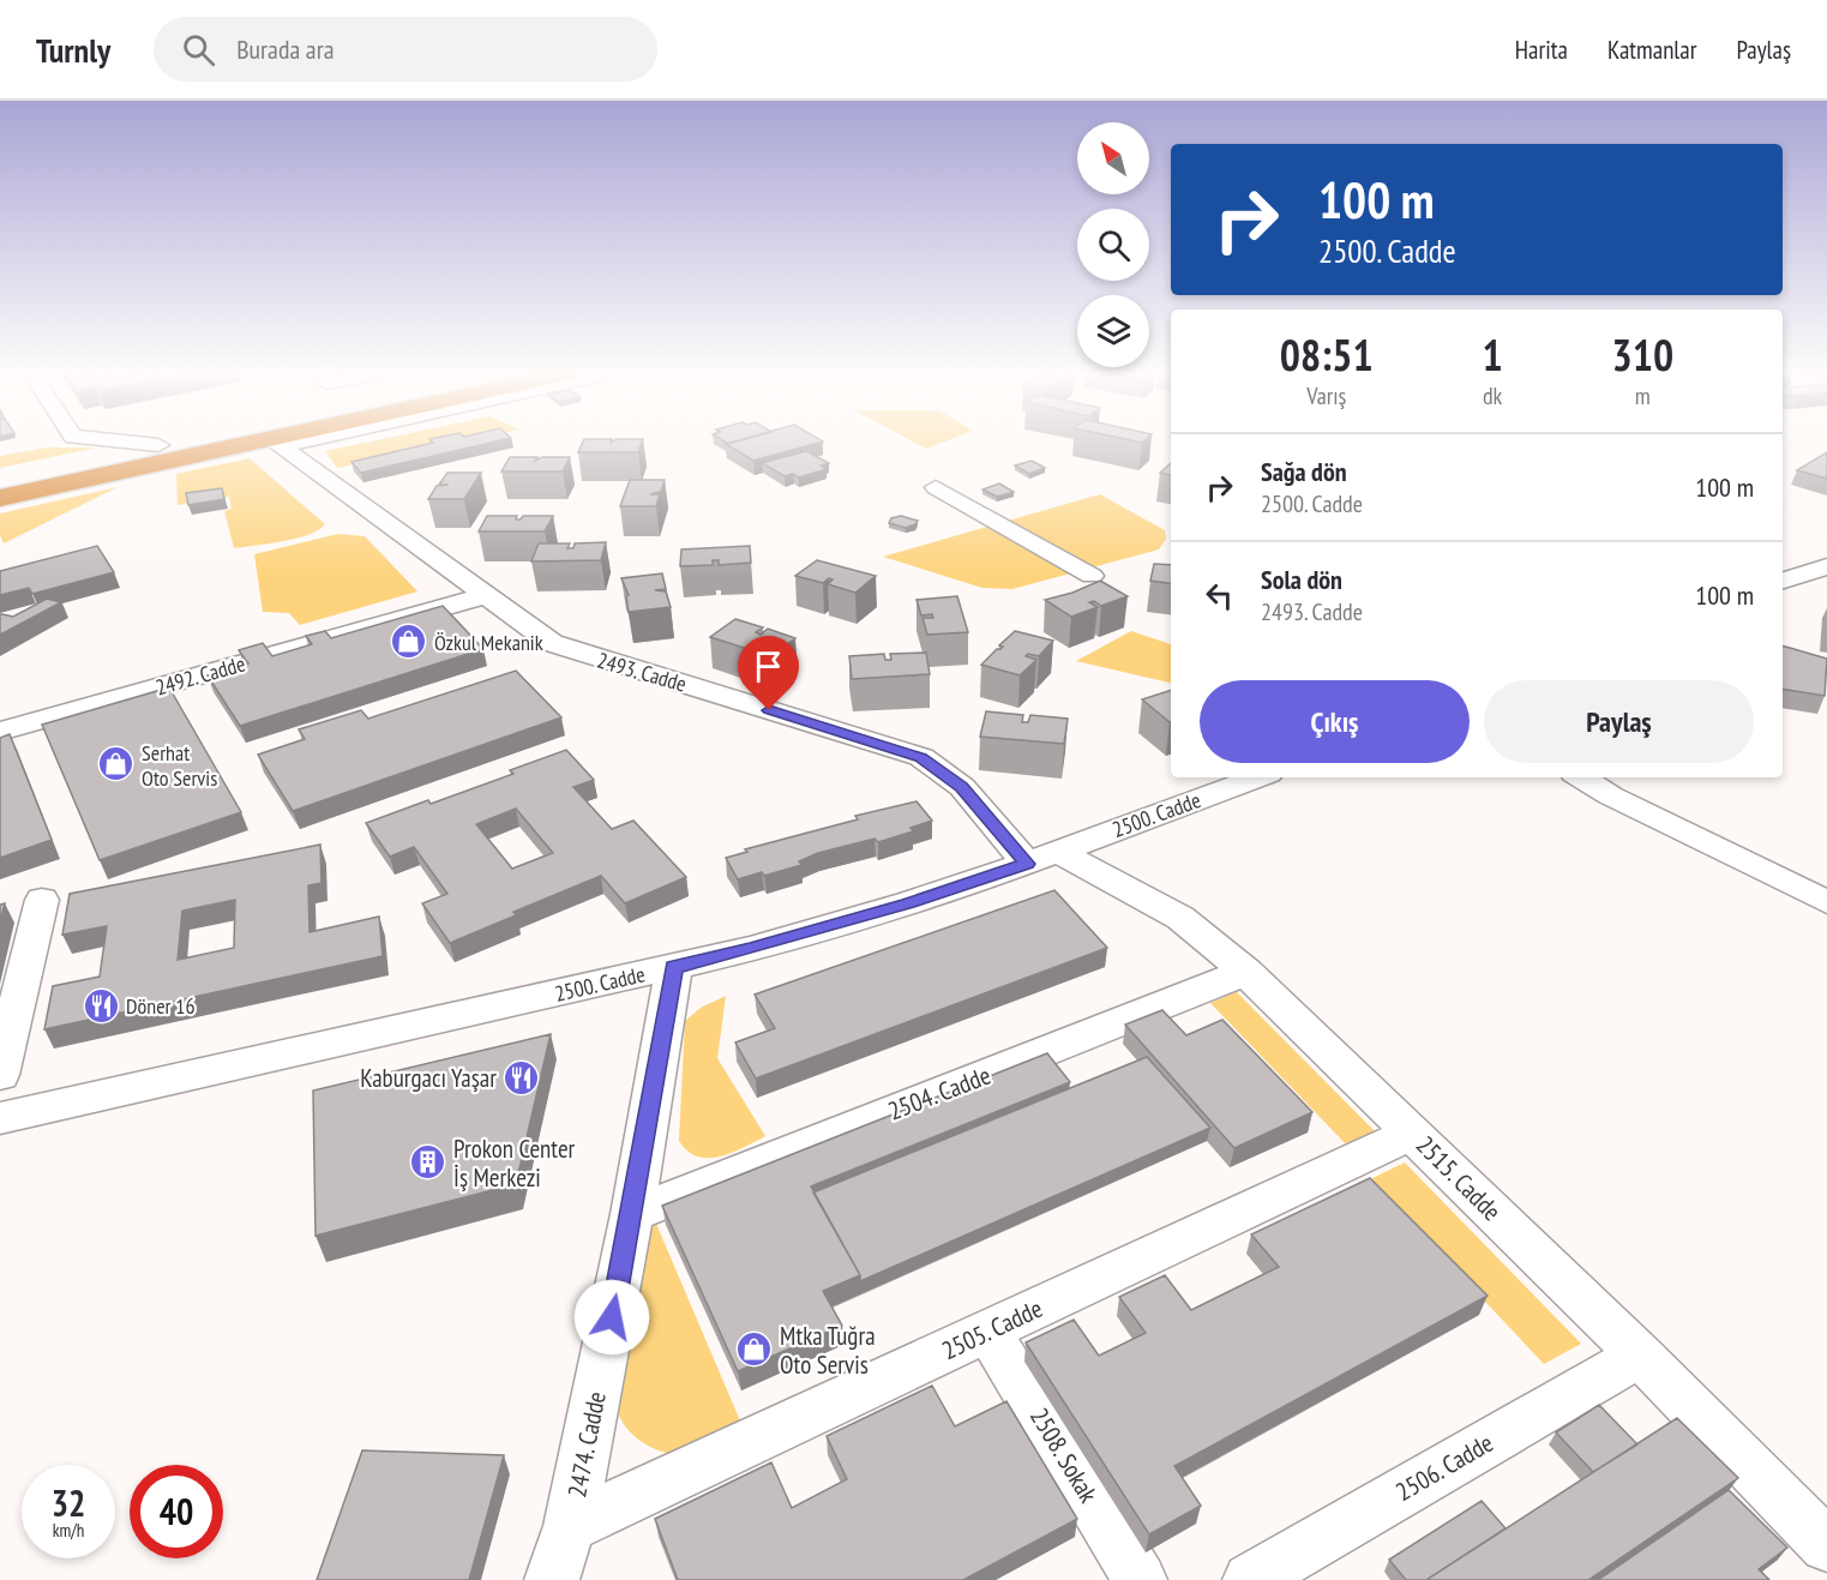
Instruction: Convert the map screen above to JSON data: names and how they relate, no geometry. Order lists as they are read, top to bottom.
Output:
{
  "streets": {
    "street": [
      "2493. Cadde",
      "2492. Cadde",
      "2500. Cadde",
      "2504. Cadde",
      "2515. Cadde",
      "2505. Cadde",
      "2474. Cadde",
      "2508. Sokak",
      "2506. Cadde"
    ]
  },
  "crossings": [
    ["2493. Cadde", "2492. Cadde"],
    ["2493. Cadde", "2500. Cadde"],
    ["2493. Cadde", "2515. Cadde"],
    ["2500. Cadde", "2515. Cadde"],
    ["2500. Cadde", "2474. Cadde"],
    ["2504. Cadde", "2515. Cadde"],
    ["2504. Cadde", "2474. Cadde"],
    ["2515. Cadde", "2505. Cadde"],
    ["2515. Cadde", "2506. Cadde"],
    ["2505. Cadde", "2474. Cadde"],
    ["2505. Cadde", "2508. Sokak"]
  ],
  "places": {
    "shop": ["Özkul Mekanik", "Serhat Oto Servis", "Mtka Tuğra Oto Servis"],
    "restaurant": ["Döner 16", "Kaburgacı Yaşar"],
    "building": ["Prokon Center İş Merkezi"]
  },
  "north": "top left",
  "page": {
    "header": "Turnly",
    "search": "Burada ara",
    "nav": ["Harita", "Katmanlar", "Paylaş"],
    "turn": ["100 m", "2500. Cadde"],
    "eta": [
      "08:51",
      "Varış",
      "1",
      "dk",
      "310",
      "m"
    ],
    "list": [
      {
        "name": "Sağa dön",
        "note": "2500. Cadde",
        "value": "100 m"
      },
      {
        "name": "Sola dön",
        "note": "2493. Cadde",
        "value": "100 m"
      }
    ],
    "buttons": ["Çıkış", "Paylaş"],
    "speed": "32 km/h",
    "limit": "40"
  }
}
